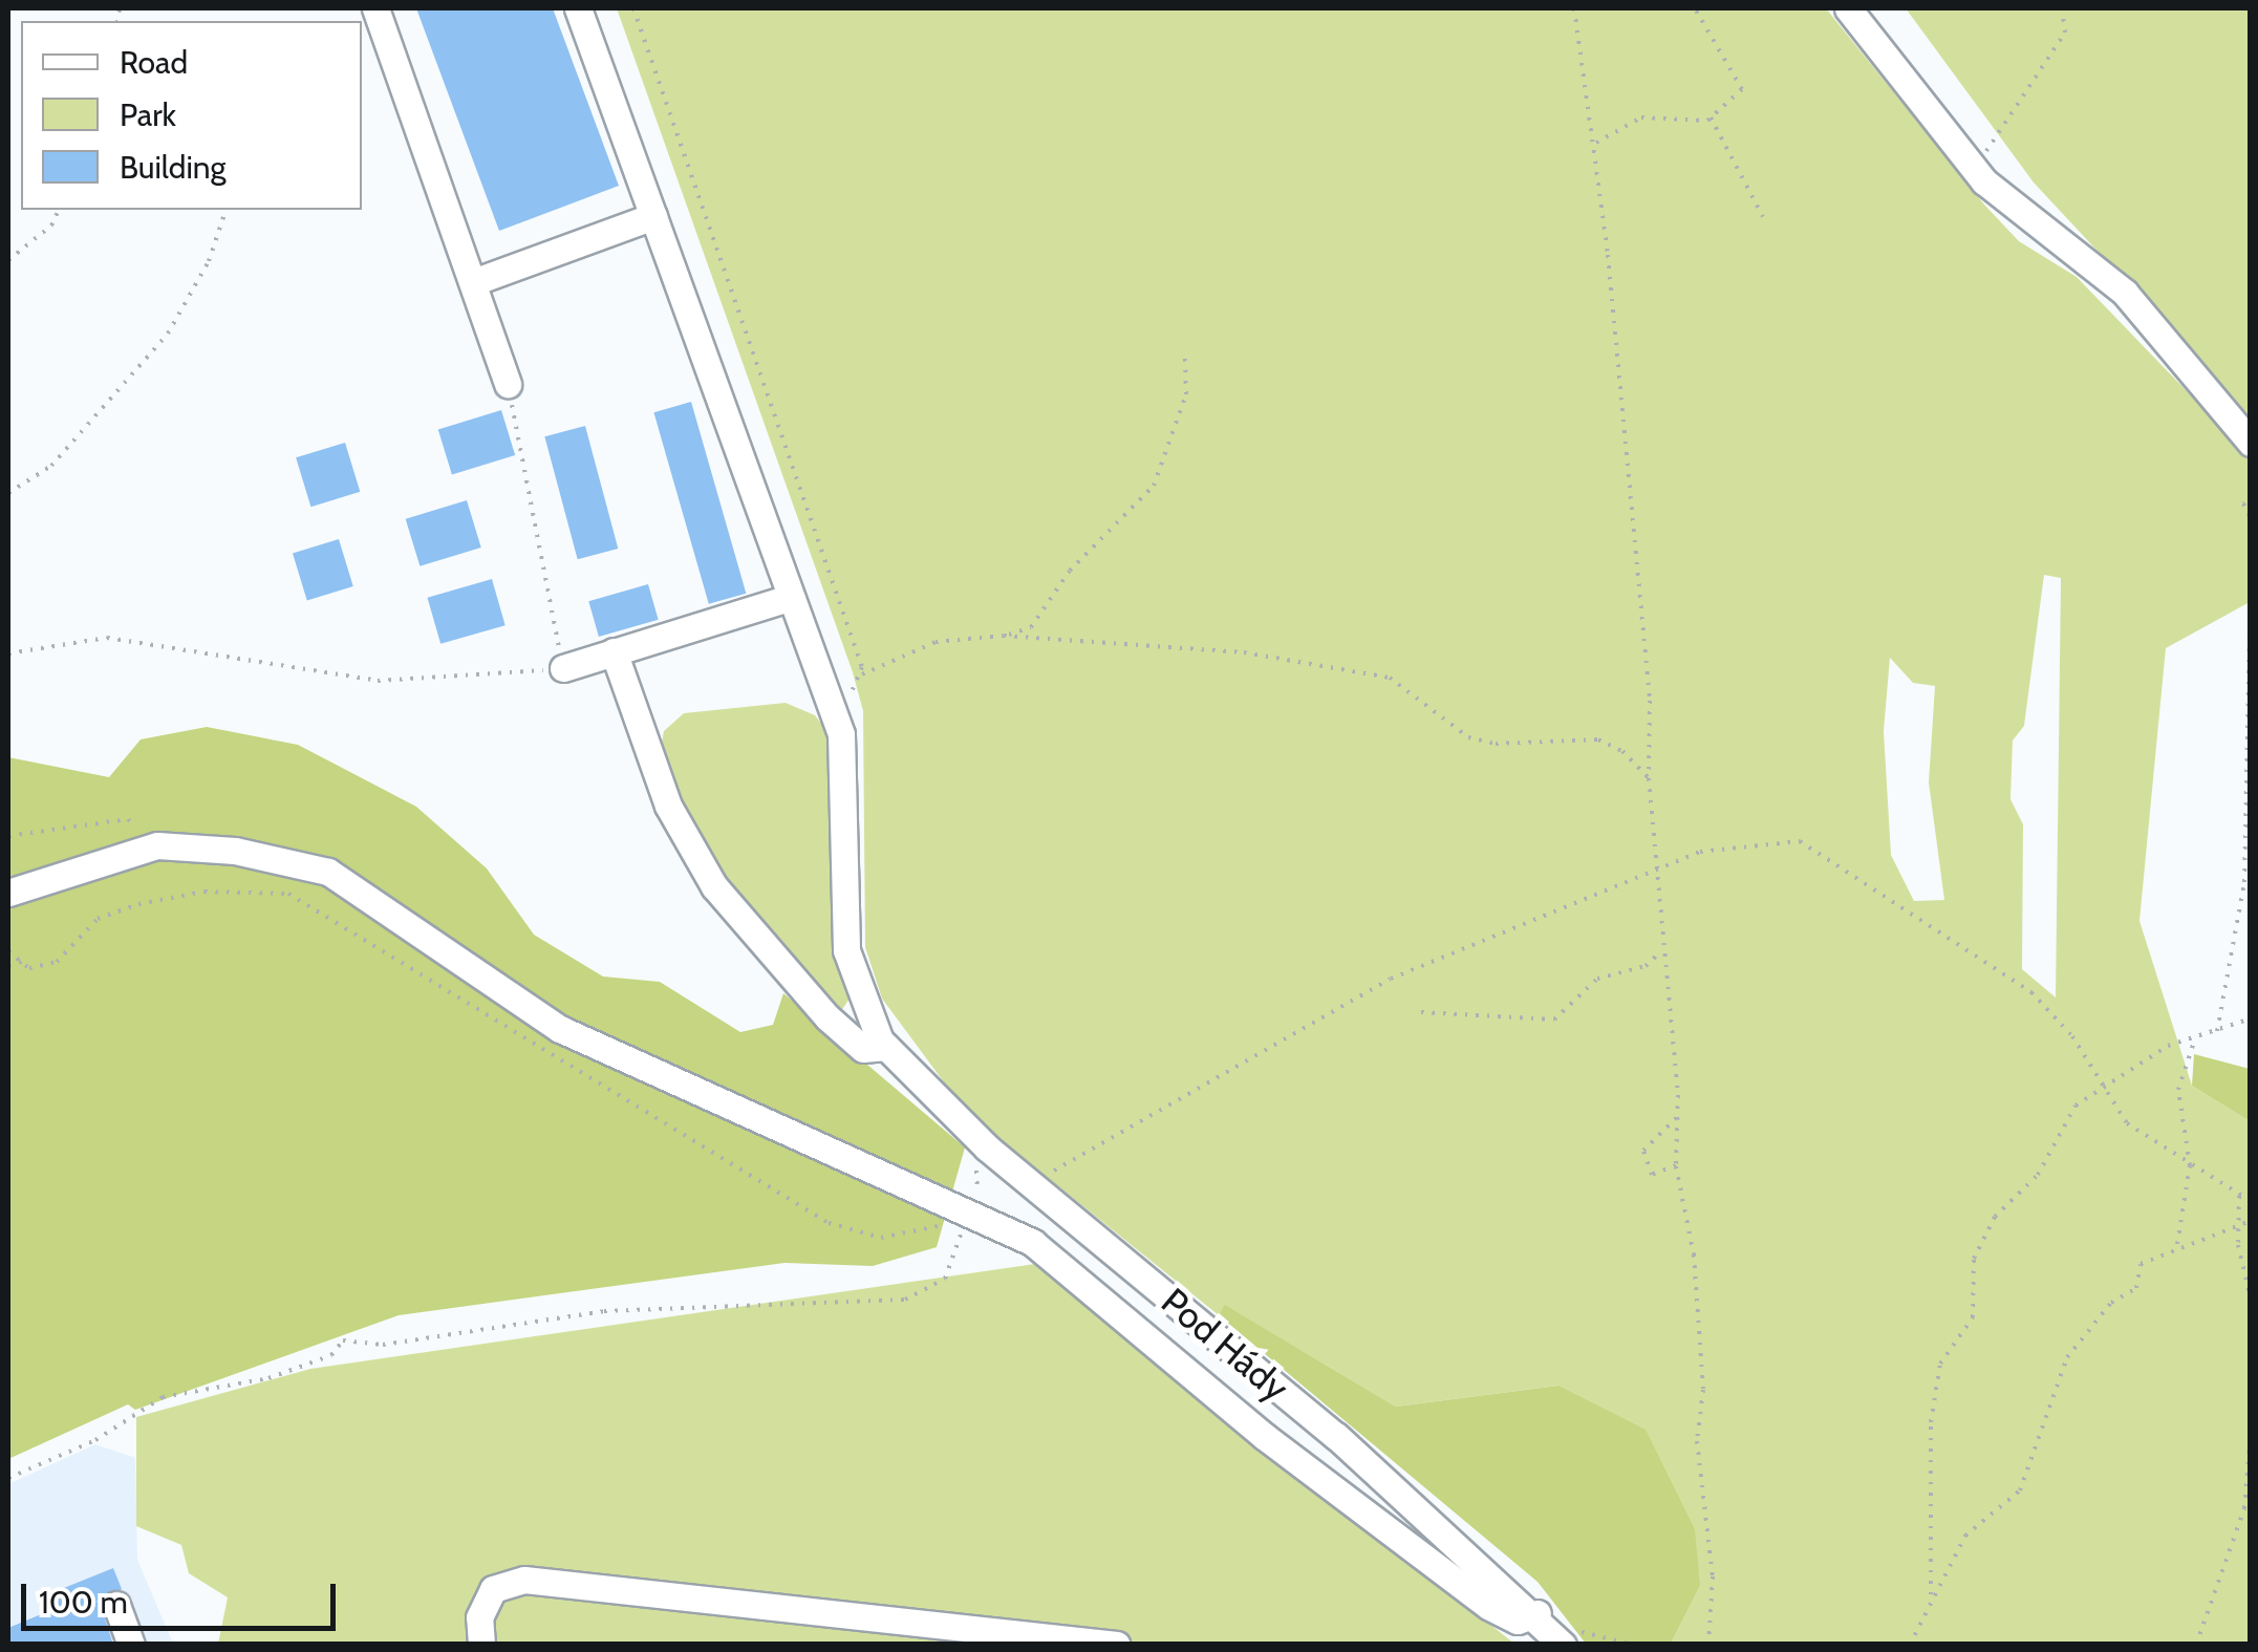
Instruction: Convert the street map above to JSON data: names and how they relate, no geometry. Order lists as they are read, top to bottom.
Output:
{
  "streets": {
    "street": ["Pod Hády"]
  },
  "legend": ["Road", "Park", "Building"],
  "scale_bar": "100 m"
}
